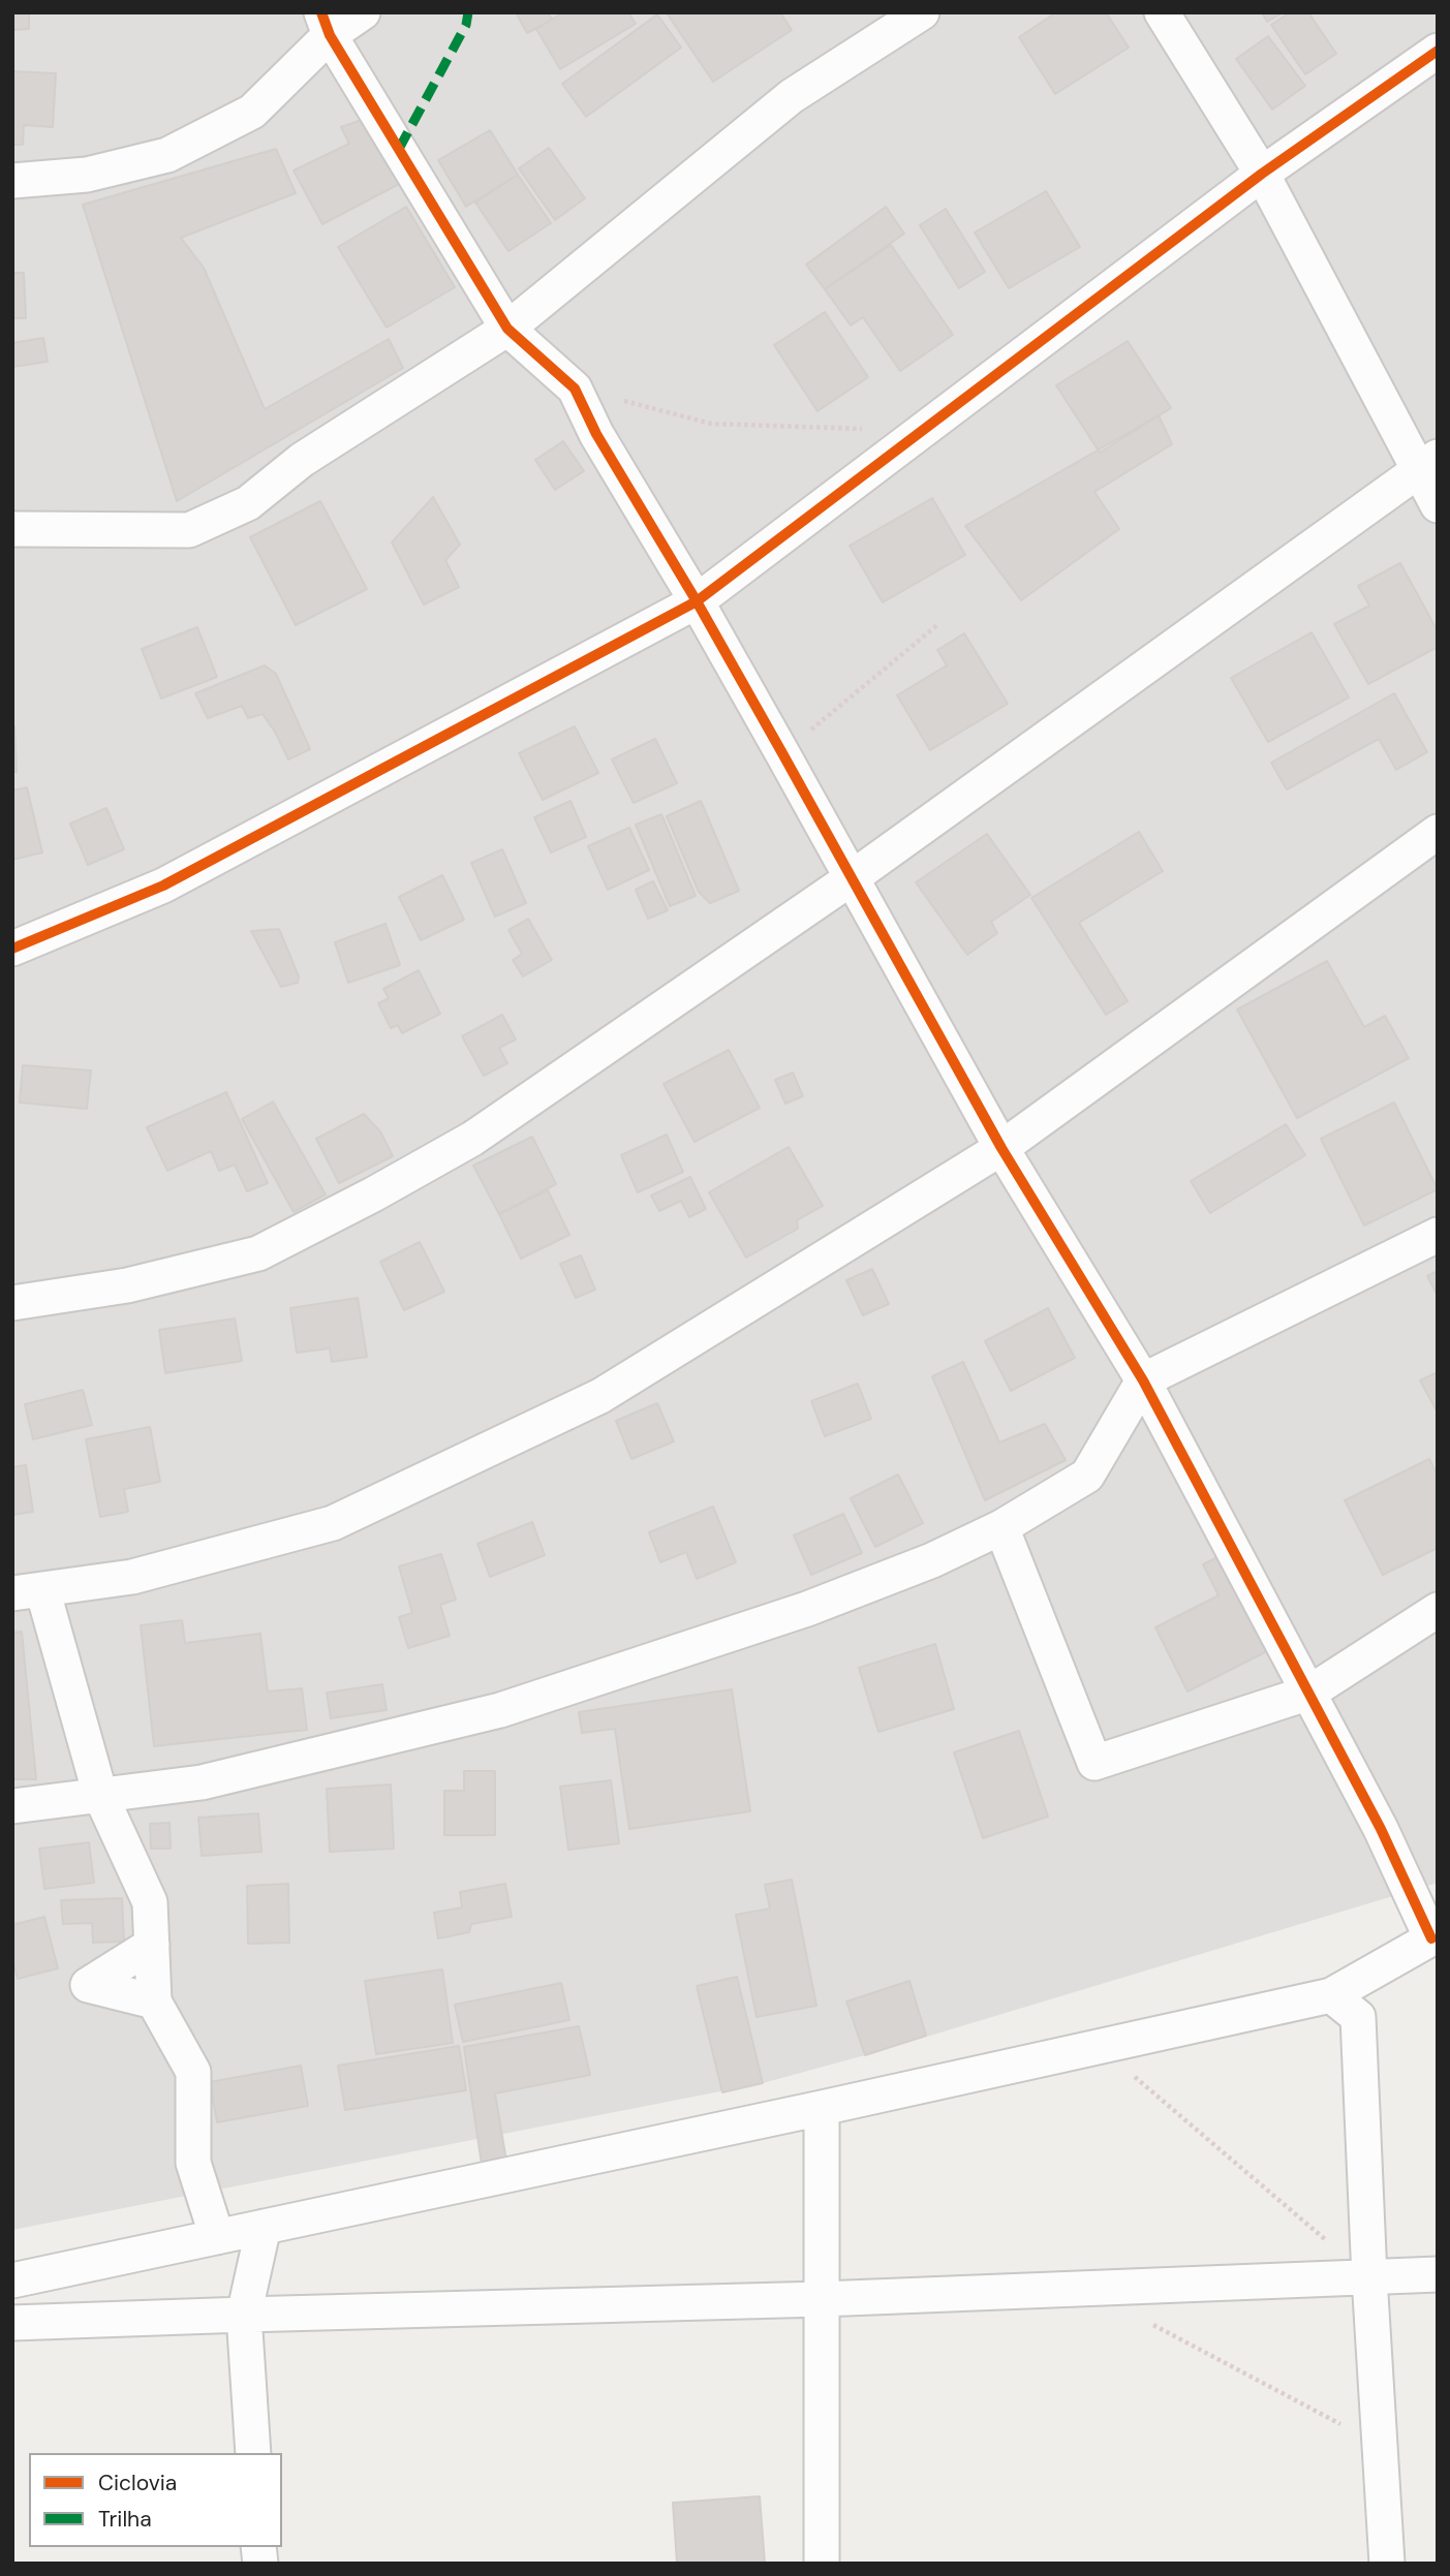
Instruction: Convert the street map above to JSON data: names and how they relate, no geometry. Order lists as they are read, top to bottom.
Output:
{
  "legend": ["Ciclovia", "Trilha"]
}
